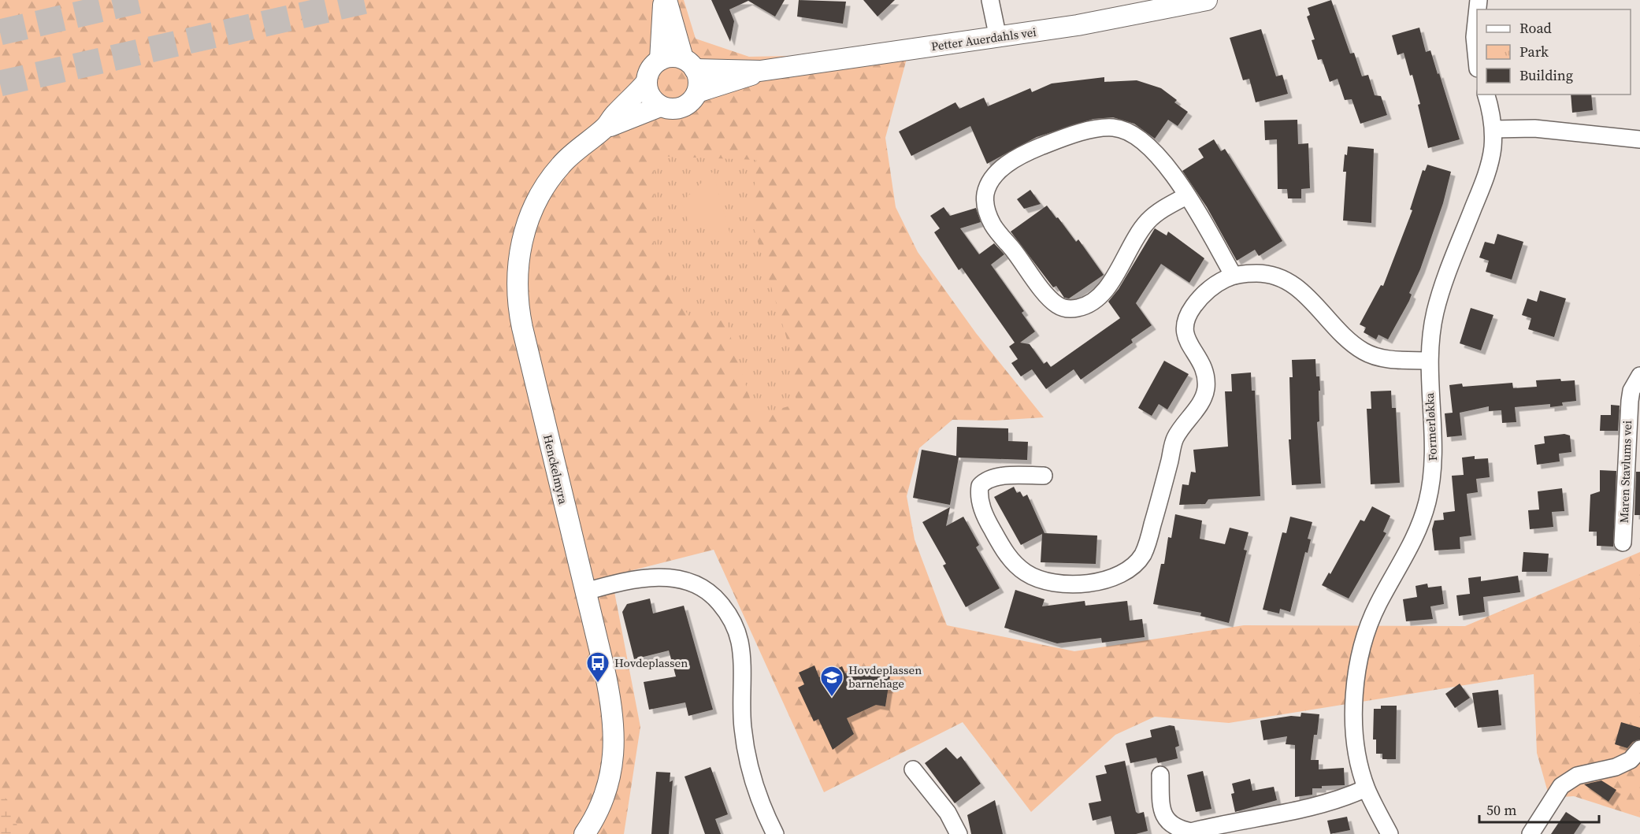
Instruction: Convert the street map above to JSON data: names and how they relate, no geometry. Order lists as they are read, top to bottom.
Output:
{
  "streets": {
    "street": [
      "Petter Auerdahls vei",
      "Formerløkka",
      "Henckelmyra",
      "Maren Stavlums vei"
    ]
  },
  "crossings": [
    ["Petter Auerdahls vei", "Henckelmyra"]
  ],
  "places": {
    "bus stop": ["Hovdeplassen"],
    "school or university": ["Hovdeplassen barnehage"]
  },
  "legend": ["Road", "Park", "Building"],
  "scale_bar": "50 m"
}
